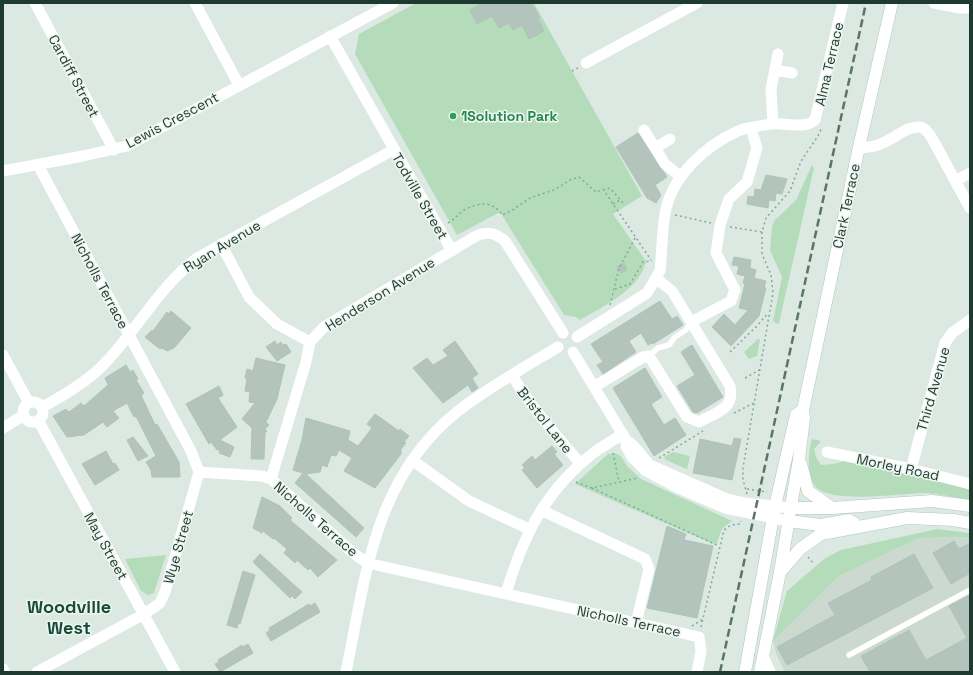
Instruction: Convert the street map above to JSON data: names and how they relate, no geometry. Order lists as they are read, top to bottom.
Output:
{
  "streets": {
    "main road": ["Clark Terrace"],
    "street": [
      "Alma Terrace",
      "Cardiff Street",
      "Lewis Crescent",
      "Todville Street",
      "Ryan Avenue",
      "Nicholls Terrace",
      "Henderson Avenue",
      "Third Avenue",
      "Bristol Lane",
      "Morley Road",
      "May Street",
      "Wye Street"
    ]
  },
  "crossings": [
    ["Cardiff Street", "Lewis Crescent"],
    ["Lewis Crescent", "Todville Street"],
    ["Lewis Crescent", "Nicholls Terrace"],
    ["Todville Street", "Ryan Avenue"],
    ["Todville Street", "Henderson Avenue"],
    ["Ryan Avenue", "Nicholls Terrace"],
    ["Ryan Avenue", "May Street"],
    ["Nicholls Terrace", "Wye Street"],
    ["Third Avenue", "Morley Road"],
    ["May Street", "Wye Street"]
  ],
  "districts": ["Woodville West"],
  "places": ["1Solution Park"]
}
